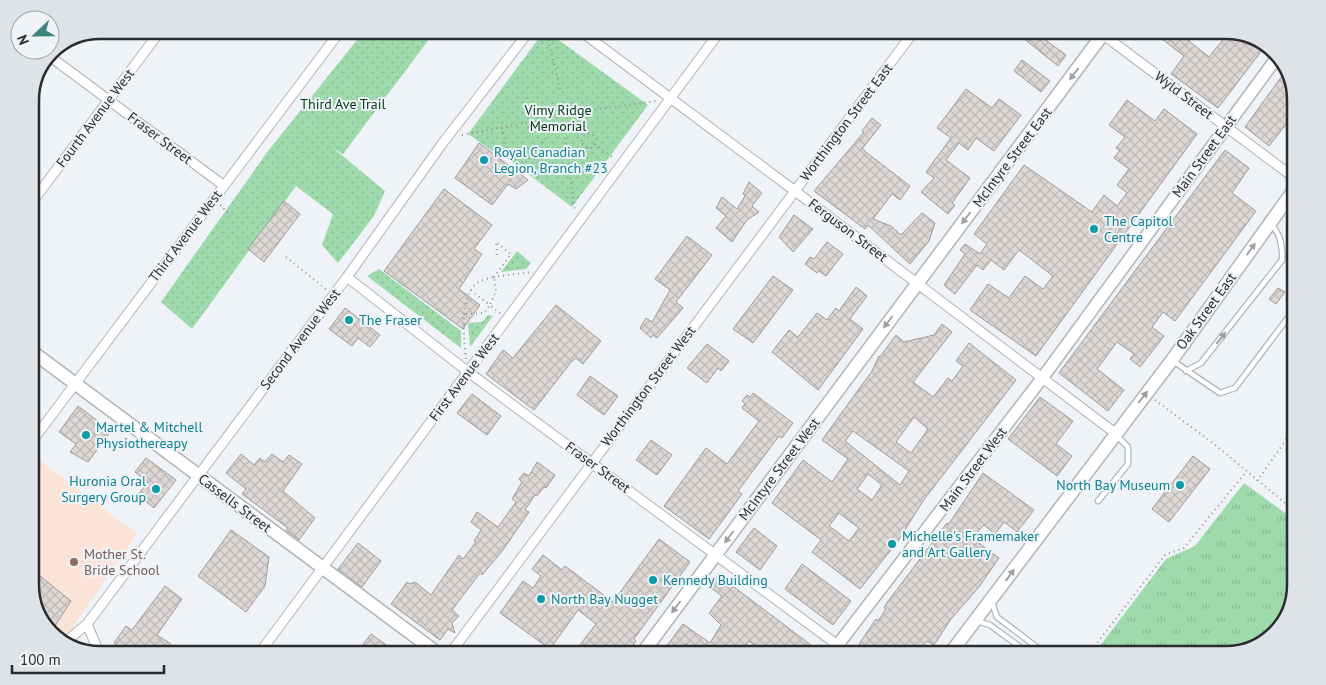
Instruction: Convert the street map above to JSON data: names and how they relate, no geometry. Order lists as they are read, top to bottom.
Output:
{
  "streets": {
    "main road": [
      "McIntyre Street East",
      "Oak Street East",
      "McIntyre Street West",
      "Cassells Street"
    ],
    "street": [
      "Wyld Street",
      "Fourth Avenue West",
      "Worthington Street East",
      "Fraser Street",
      "Main Street East",
      "Ferguson Street",
      "Third Avenue West",
      "Second Avenue West",
      "First Avenue West",
      "Worthington Street West",
      "Main Street West"
    ]
  },
  "crossings": [
    ["Wyld Street", "Main Street East"],
    ["Fourth Avenue West", "Fraser Street"],
    ["Worthington Street East", "Ferguson Street"],
    ["Worthington Street East", "Worthington Street West"],
    ["Fraser Street", "Third Avenue West"],
    ["Fraser Street", "Second Avenue West"],
    ["Fraser Street", "First Avenue West"],
    ["Fraser Street", "Worthington Street West"],
    ["Fraser Street", "McIntyre Street West"],
    ["Fraser Street", "Main Street West"],
    ["Main Street East", "Ferguson Street"],
    ["Main Street East", "Main Street West"],
    ["McIntyre Street East", "Ferguson Street"],
    ["McIntyre Street East", "McIntyre Street West"],
    ["Ferguson Street", "Oak Street East"],
    ["Ferguson Street", "First Avenue West"],
    ["Ferguson Street", "Worthington Street West"],
    ["Ferguson Street", "McIntyre Street West"],
    ["Ferguson Street", "Main Street West"],
    ["Third Avenue West", "Cassells Street"],
    ["Second Avenue West", "Cassells Street"],
    ["First Avenue West", "Cassells Street"]
  ],
  "one_way": ["McIntyre Street East", "Oak Street East", "McIntyre Street West"],
  "parks": ["Third Ave Trail", "Vimy Ridge Memorial"],
  "places": [
    "Royal Canadian Legion, Branch #23",
    "The Capitol Centre",
    "The Fraser",
    "Martel & Mitchell Physiothereapy",
    "North Bay Museum",
    "Huronia Oral Surgery Group",
    "Michelle's Framemaker and Art Gallery",
    "Mother St. Bride School",
    "Kennedy Building",
    "North Bay Nugget"
  ],
  "scale_bar": "100 m",
  "north": "left"
}
